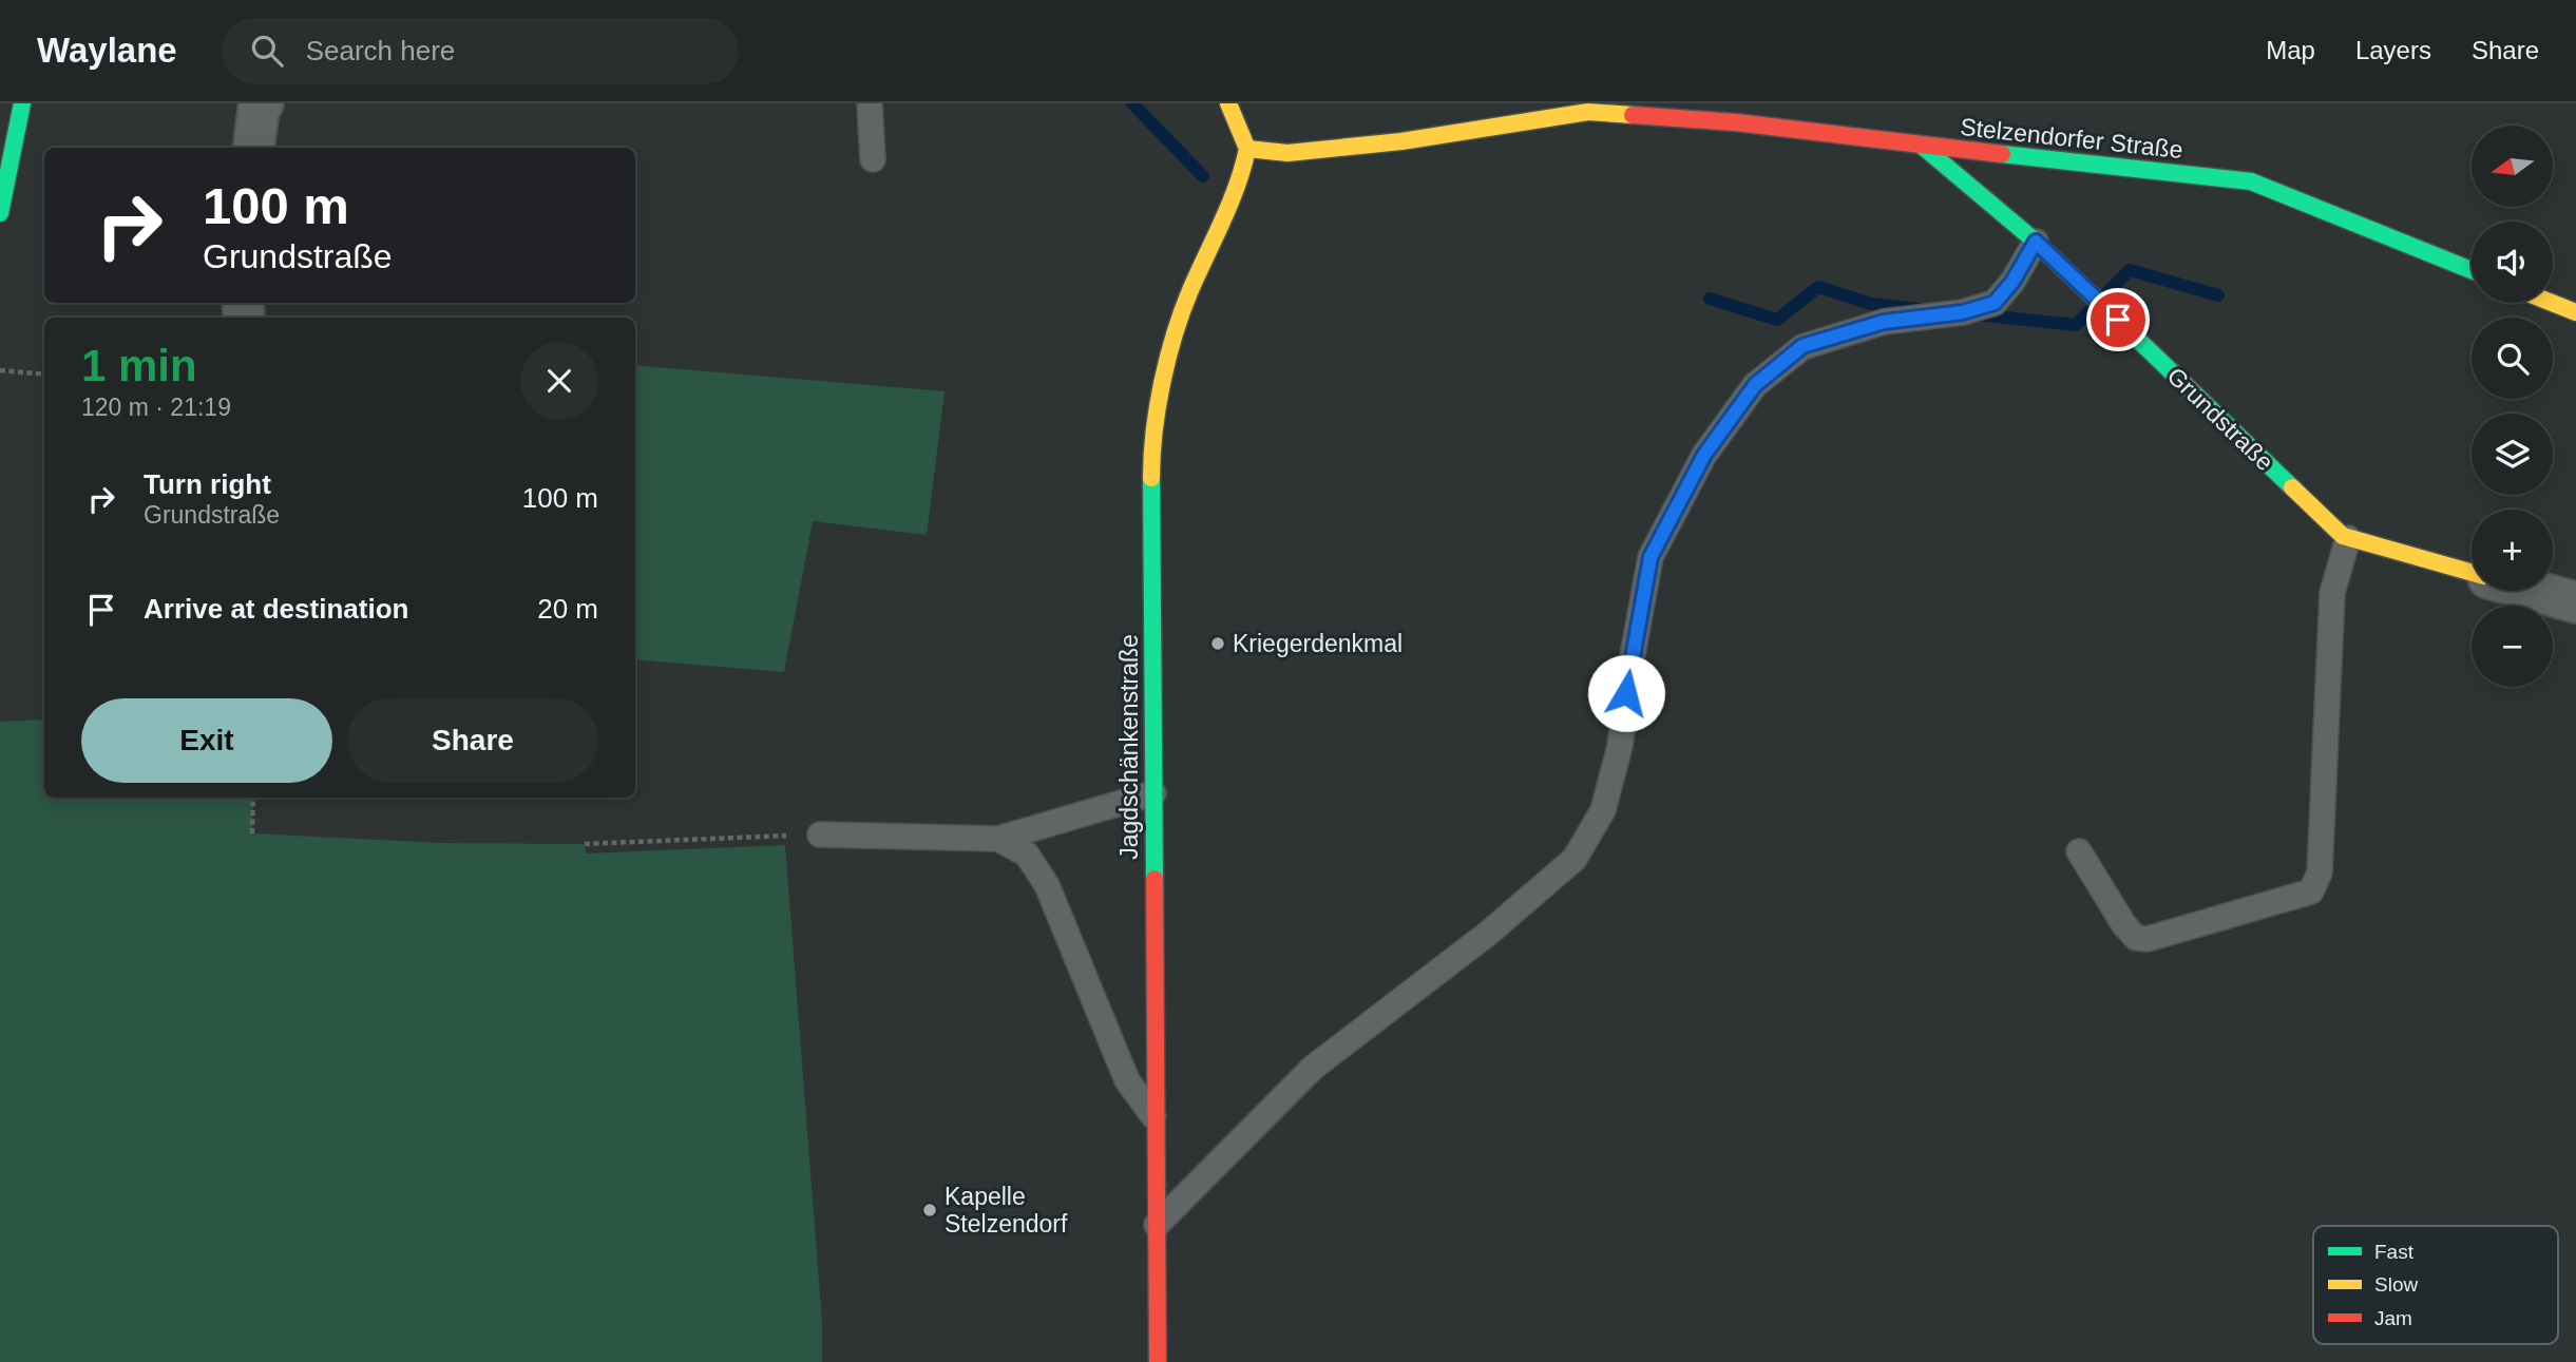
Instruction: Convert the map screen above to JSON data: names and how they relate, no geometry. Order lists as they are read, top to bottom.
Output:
{
  "streets": {
    "street": ["Stelzendorfer Straße", "Grundstraße", "Jagdschänkenstraße"]
  },
  "crossings": [
    ["Stelzendorfer Straße", "Grundstraße"],
    ["Stelzendorfer Straße", "Jagdschänkenstraße"]
  ],
  "places": ["Kriegerdenkmal", "Kapelle Stelzendorf"],
  "legend": ["Fast", "Slow", "Jam"],
  "north": "left",
  "page": {
    "header": "Waylane",
    "search": "Search here",
    "nav": ["Map", "Layers", "Share"],
    "map_buttons": ["+", "−"],
    "turn": ["100 m", "Grundstraße"],
    "heading": ["1 min", "120 m · 21:19"],
    "list": [
      {
        "name": "Turn right",
        "note": "Grundstraße",
        "value": "100 m"
      },
      {
        "name": "Arrive at destination",
        "value": "20 m"
      }
    ],
    "buttons": ["Exit", "Share"]
  }
}
